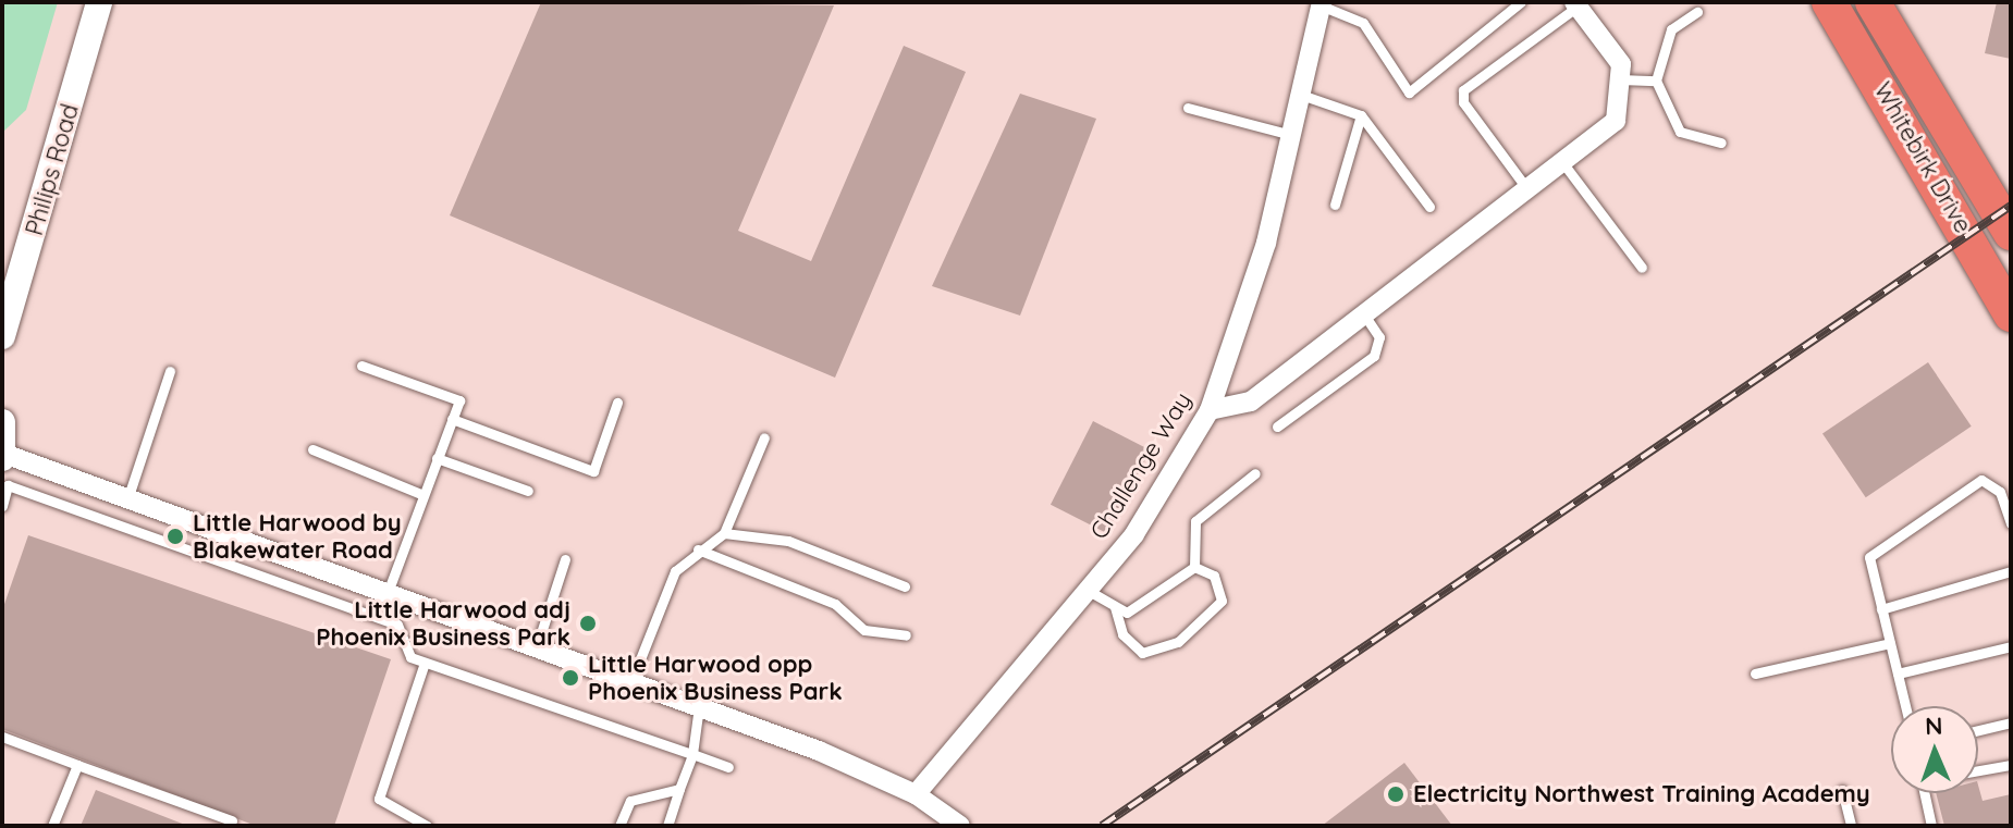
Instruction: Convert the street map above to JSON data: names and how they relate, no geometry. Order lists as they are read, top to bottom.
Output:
{
  "streets": {
    "highway": ["Whitebirk Drive"],
    "street": ["Philips Road", "Challenge Way"]
  },
  "places": [
    "Little Harwood by Blakewater Road",
    "Little Harwood adj Phoenix Business Park",
    "Little Harwood opp Phoenix Business Park",
    "Electricity Northwest Training Academy"
  ],
  "north": "top"
}
